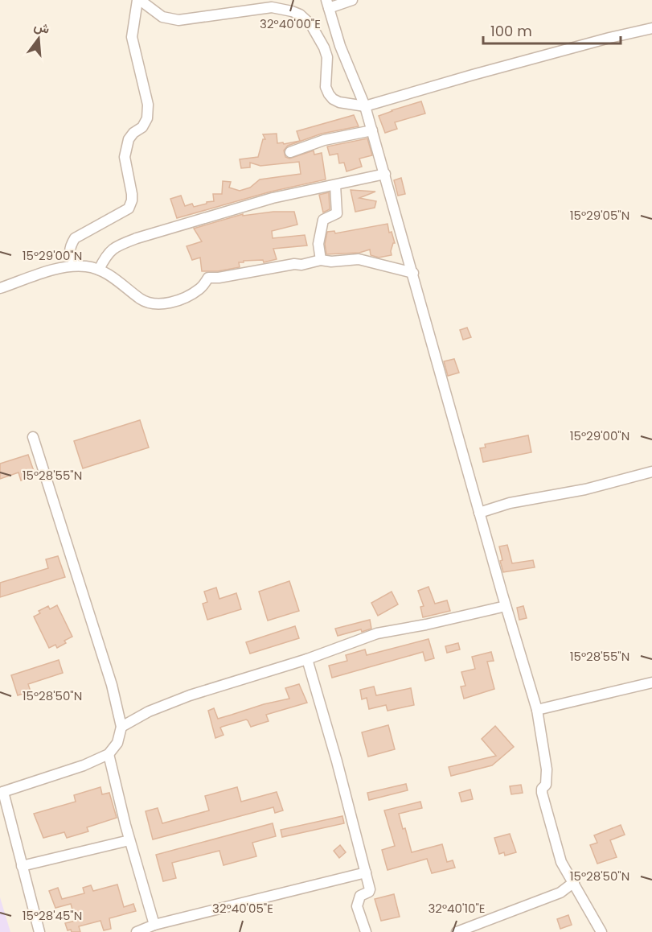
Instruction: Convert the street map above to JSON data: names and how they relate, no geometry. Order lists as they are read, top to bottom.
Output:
{
  "scale_bar": "100 m",
  "north": "top",
  "coordinates": [
    "32°40'00\"E",
    "15°29'05\"N",
    "15°29'00\"N",
    "15°28'55\"N",
    "15°28'50\"N",
    "32°40'05\"E",
    "32°40'10\"E",
    "15°28'45\"N"
  ]
}
